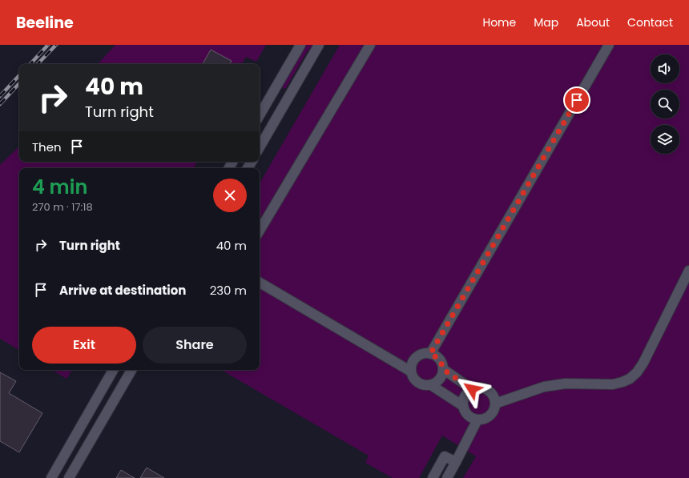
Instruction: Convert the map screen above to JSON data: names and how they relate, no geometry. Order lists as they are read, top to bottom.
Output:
{
  "page": {
    "header": "Beeline",
    "nav": [
      "Home",
      "Map",
      "About",
      "Contact"
    ],
    "turn": ["40 m", "Turn right"],
    "then": "Then",
    "heading": ["4 min", "270 m · 17:18"],
    "list": [
      {
        "name": "Turn right",
        "value": "40 m"
      },
      {
        "name": "Arrive at destination",
        "value": "230 m"
      }
    ],
    "buttons": ["Exit", "Share"]
  }
}
